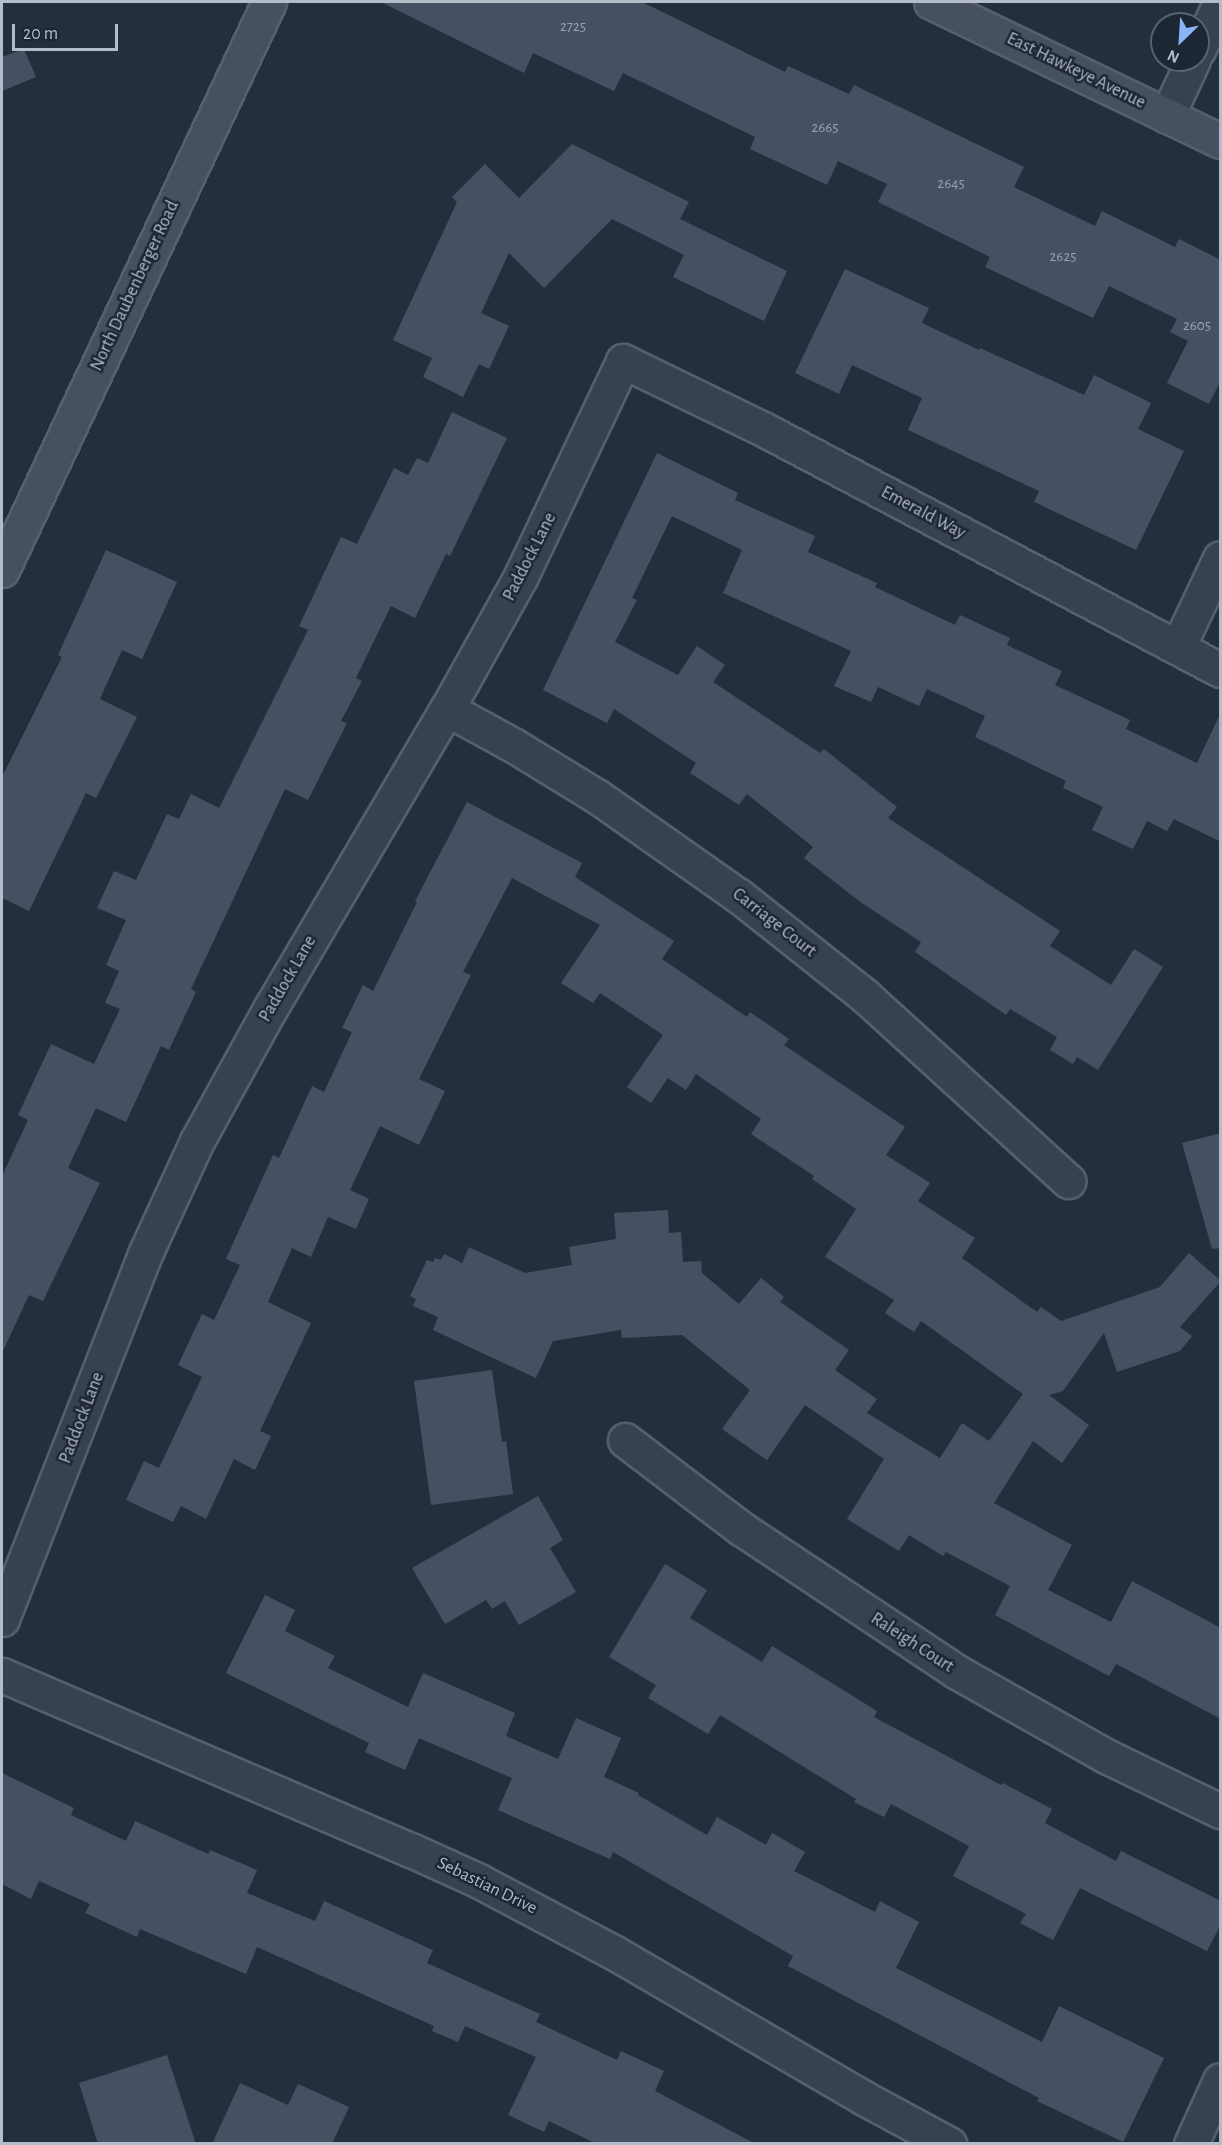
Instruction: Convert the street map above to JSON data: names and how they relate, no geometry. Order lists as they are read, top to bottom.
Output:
{
  "streets": {
    "street": [
      "East Hawkeye Avenue",
      "North Daubenberger Road",
      "Emerald Way",
      "Paddock Lane",
      "Carriage Court",
      "Raleigh Court",
      "Sebastian Drive"
    ]
  },
  "crossings": [
    ["Emerald Way", "Paddock Lane"],
    ["Paddock Lane", "Carriage Court"]
  ],
  "house_numbers": [
    "2725",
    "2665",
    "2645",
    "2625",
    "2605"
  ],
  "scale_bar": "20 m",
  "north": "bottom left"
}
